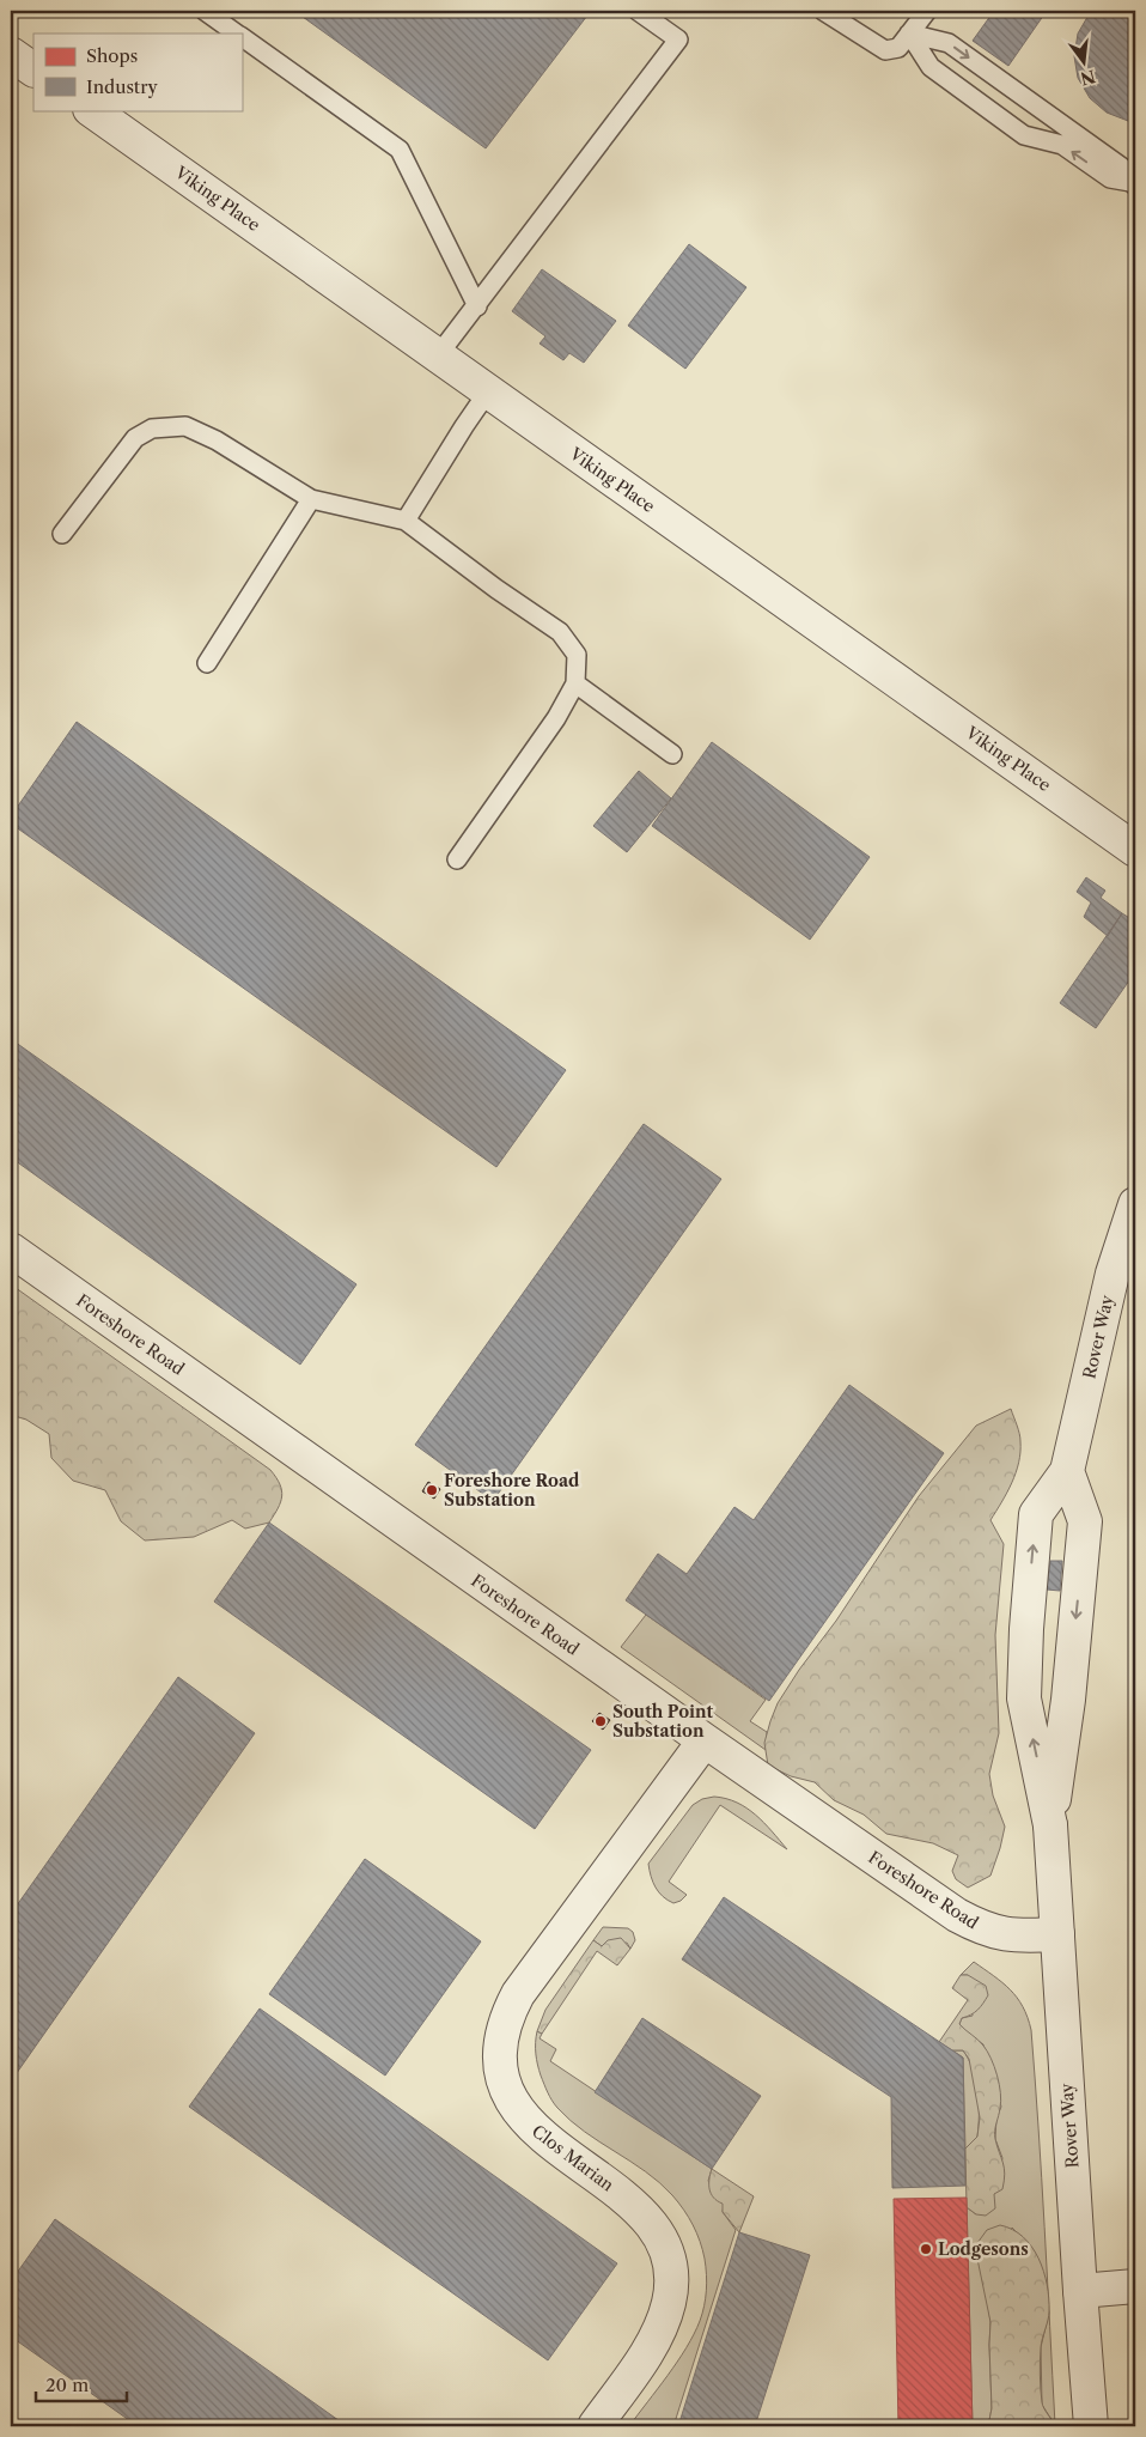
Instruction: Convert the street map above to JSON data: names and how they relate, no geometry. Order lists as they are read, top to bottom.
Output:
{
  "streets": {
    "street": [
      "Viking Place",
      "Foreshore Road",
      "Rover Way",
      "Clos Marian"
    ]
  },
  "crossings": [
    ["Foreshore Road", "Rover Way"],
    ["Foreshore Road", "Clos Marian"]
  ],
  "places": ["Foreshore Road Substation", "South Point Substation", "Lodgesons"],
  "legend": ["Shops", "Industry"],
  "scale_bar": "20 m",
  "north": "bottom"
}
